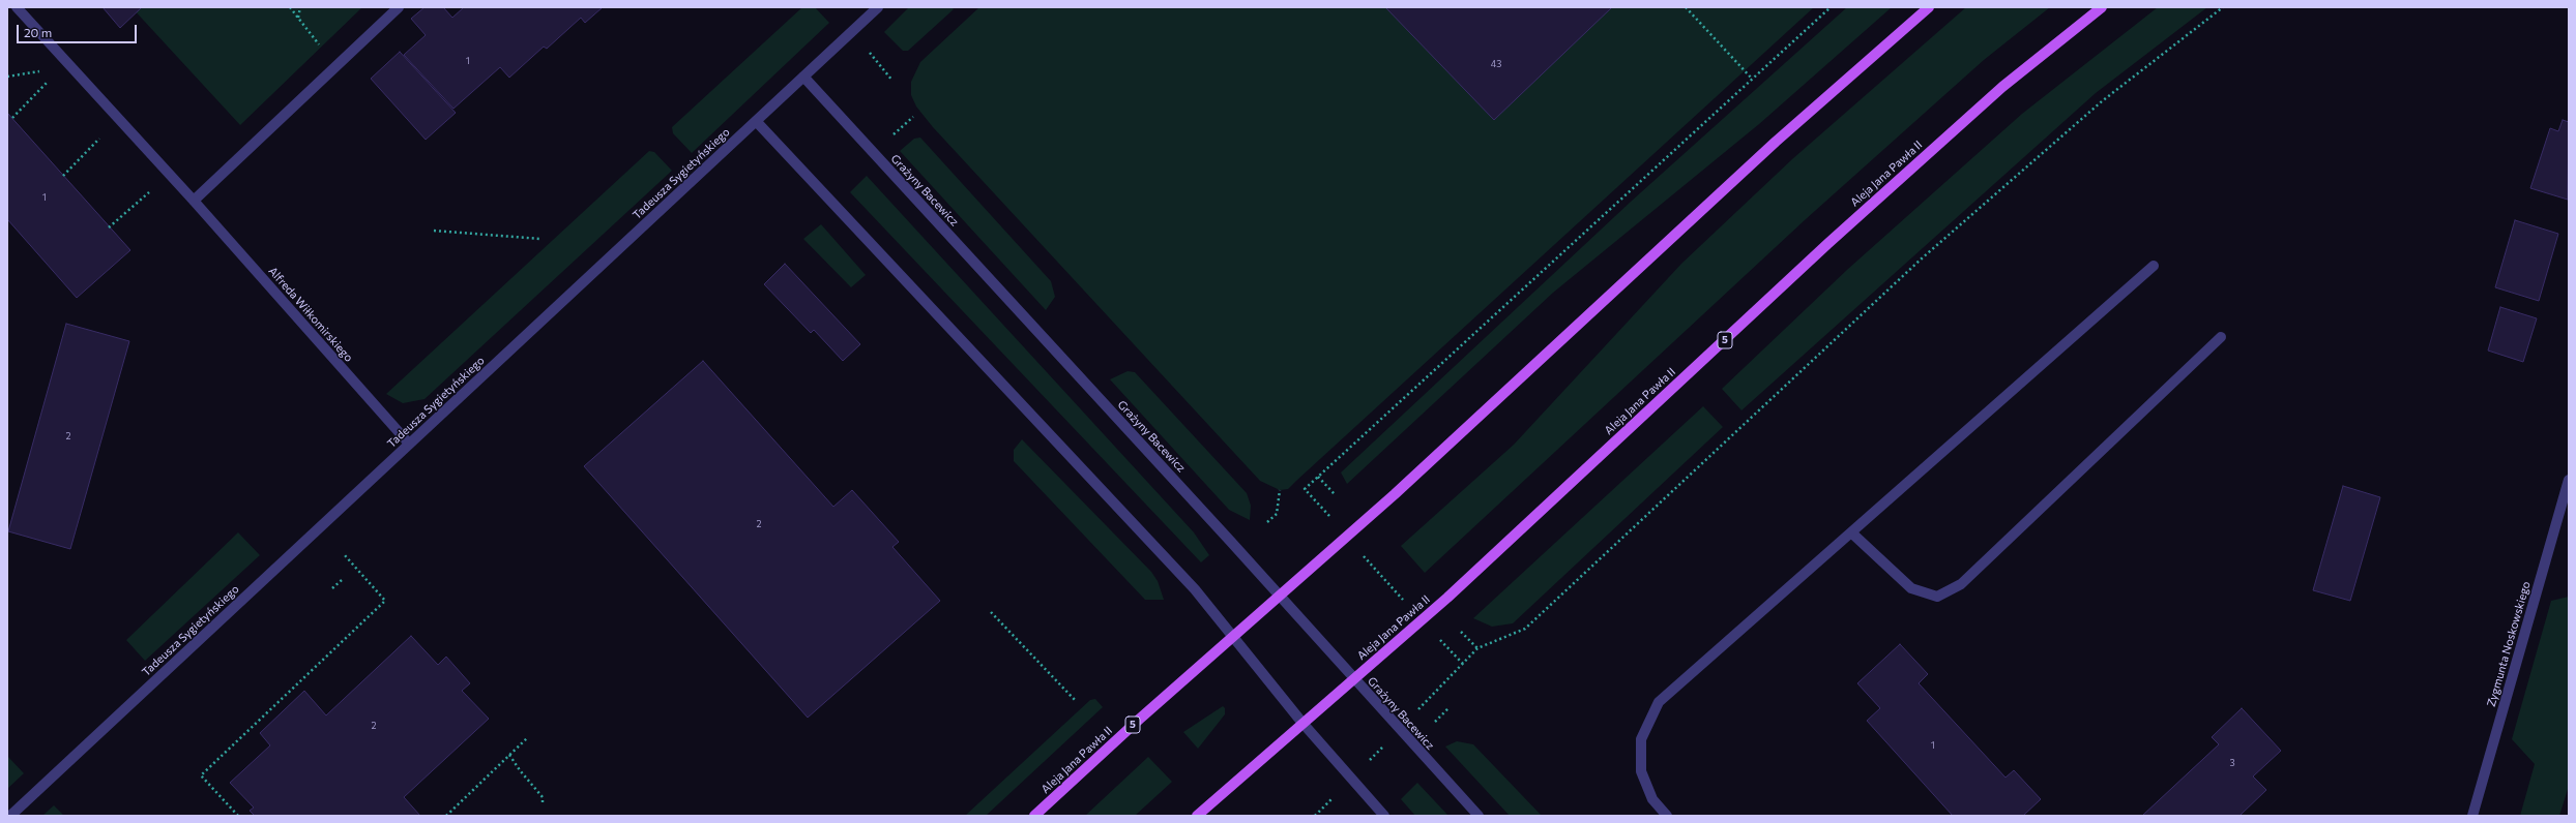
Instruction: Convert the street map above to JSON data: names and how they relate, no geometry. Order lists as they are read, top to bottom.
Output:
{
  "streets": {
    "main road": ["Aleja Jana Pawła II", "5"],
    "street": [
      "Tadeusza Sygietyńskiego",
      "Grażyny Bacewicz",
      "Alfreda Wiłkomirskiego",
      "Zygmunta Noskowskiego"
    ]
  },
  "crossings": [
    ["Tadeusza Sygietyńskiego", "Grażyny Bacewicz"],
    ["Tadeusza Sygietyńskiego", "Alfreda Wiłkomirskiego"],
    ["Aleja Jana Pawła II", "Grażyny Bacewicz"]
  ],
  "house_numbers": [
    "1",
    "43",
    "1",
    "2",
    "2",
    "2",
    "1",
    "3"
  ],
  "scale_bar": "20 m"
}
